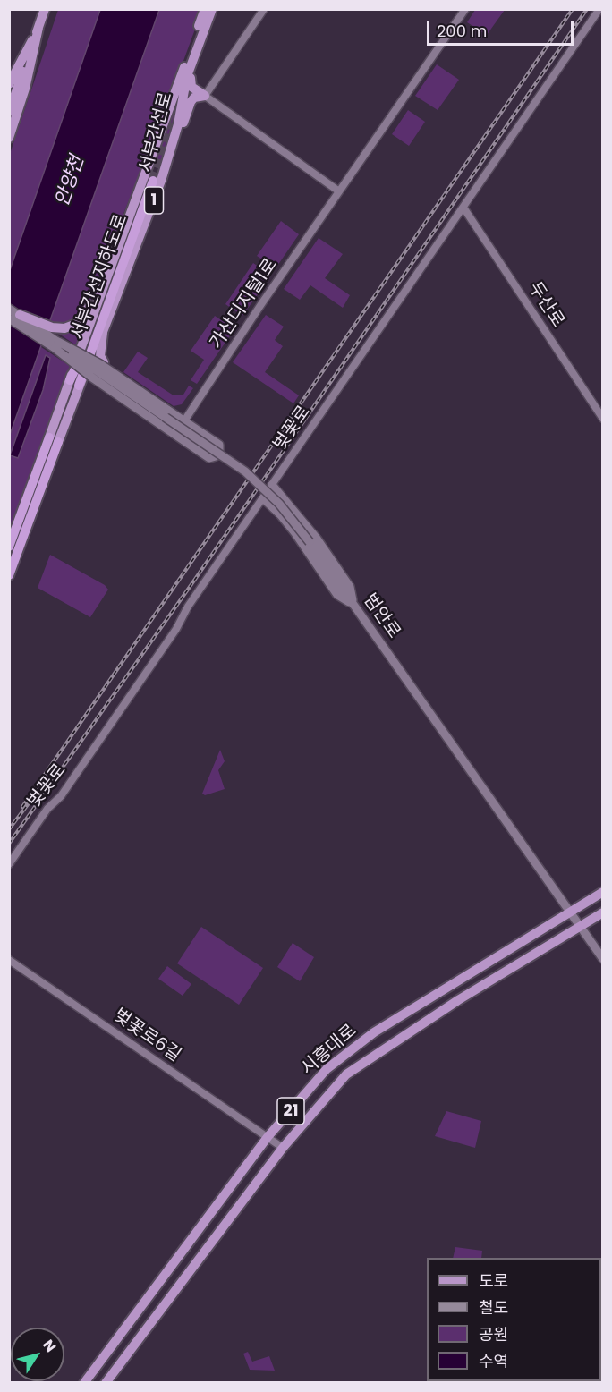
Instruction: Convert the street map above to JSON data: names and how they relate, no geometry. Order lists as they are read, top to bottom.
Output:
{
  "streets": {
    "highway": ["1", "서부간선지하도로"],
    "main road": [
      "서부간선로",
      "범안로",
      "시흥대로",
      "21"
    ],
    "street": [
      "가산디지털1로",
      "두산로",
      "벚꽃로",
      "벚꽃로6길"
    ]
  },
  "crossings": [
    ["서부간선로", "1"],
    ["서부간선로", "서부간선지하도로"],
    ["두산로", "벚꽃로"],
    ["범안로", "시흥대로"],
    ["벚꽃로6길", "시흥대로"]
  ],
  "water": ["안양천"],
  "legend": [
    "도로",
    "철도",
    "공원",
    "수역"
  ],
  "scale_bar": "200 m",
  "north": "top right"
}
